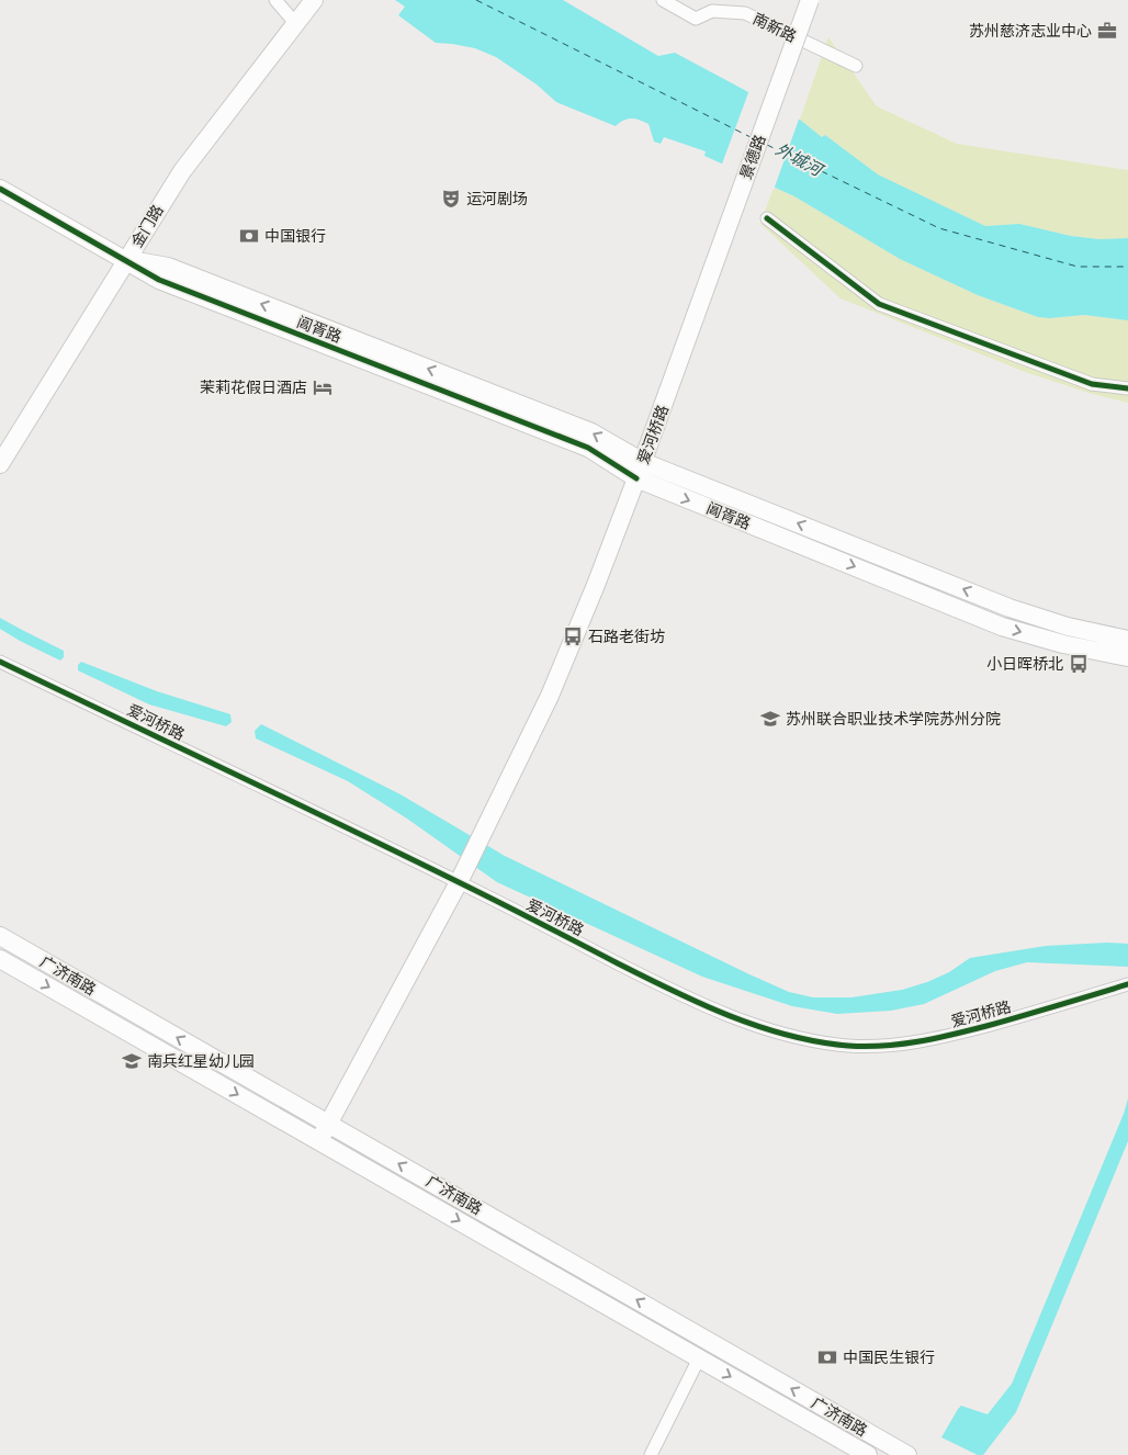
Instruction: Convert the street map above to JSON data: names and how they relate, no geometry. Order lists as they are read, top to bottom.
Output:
{
  "streets": {
    "main road": [
      "景德路",
      "金门路",
      "阊胥路",
      "爱河桥路",
      "广济南路"
    ],
    "street": ["南新路"]
  },
  "crossings": [
    ["景德路", "爱河桥路"],
    ["金门路", "阊胥路"],
    ["阊胥路", "爱河桥路"],
    ["爱河桥路", "广济南路"]
  ],
  "water": ["外城河"],
  "places": {
    "office": ["苏州慈济志业中心"],
    "theatre": ["运河剧场"],
    "bank": ["中国银行", "中国民生银行"],
    "hotel": ["茉莉花假日酒店"],
    "bus stop": ["石路老街坊", "小日晖桥北"],
    "school or university": ["苏州联合职业技术学院苏州分院", "南兵红星幼儿园"]
  }
}
